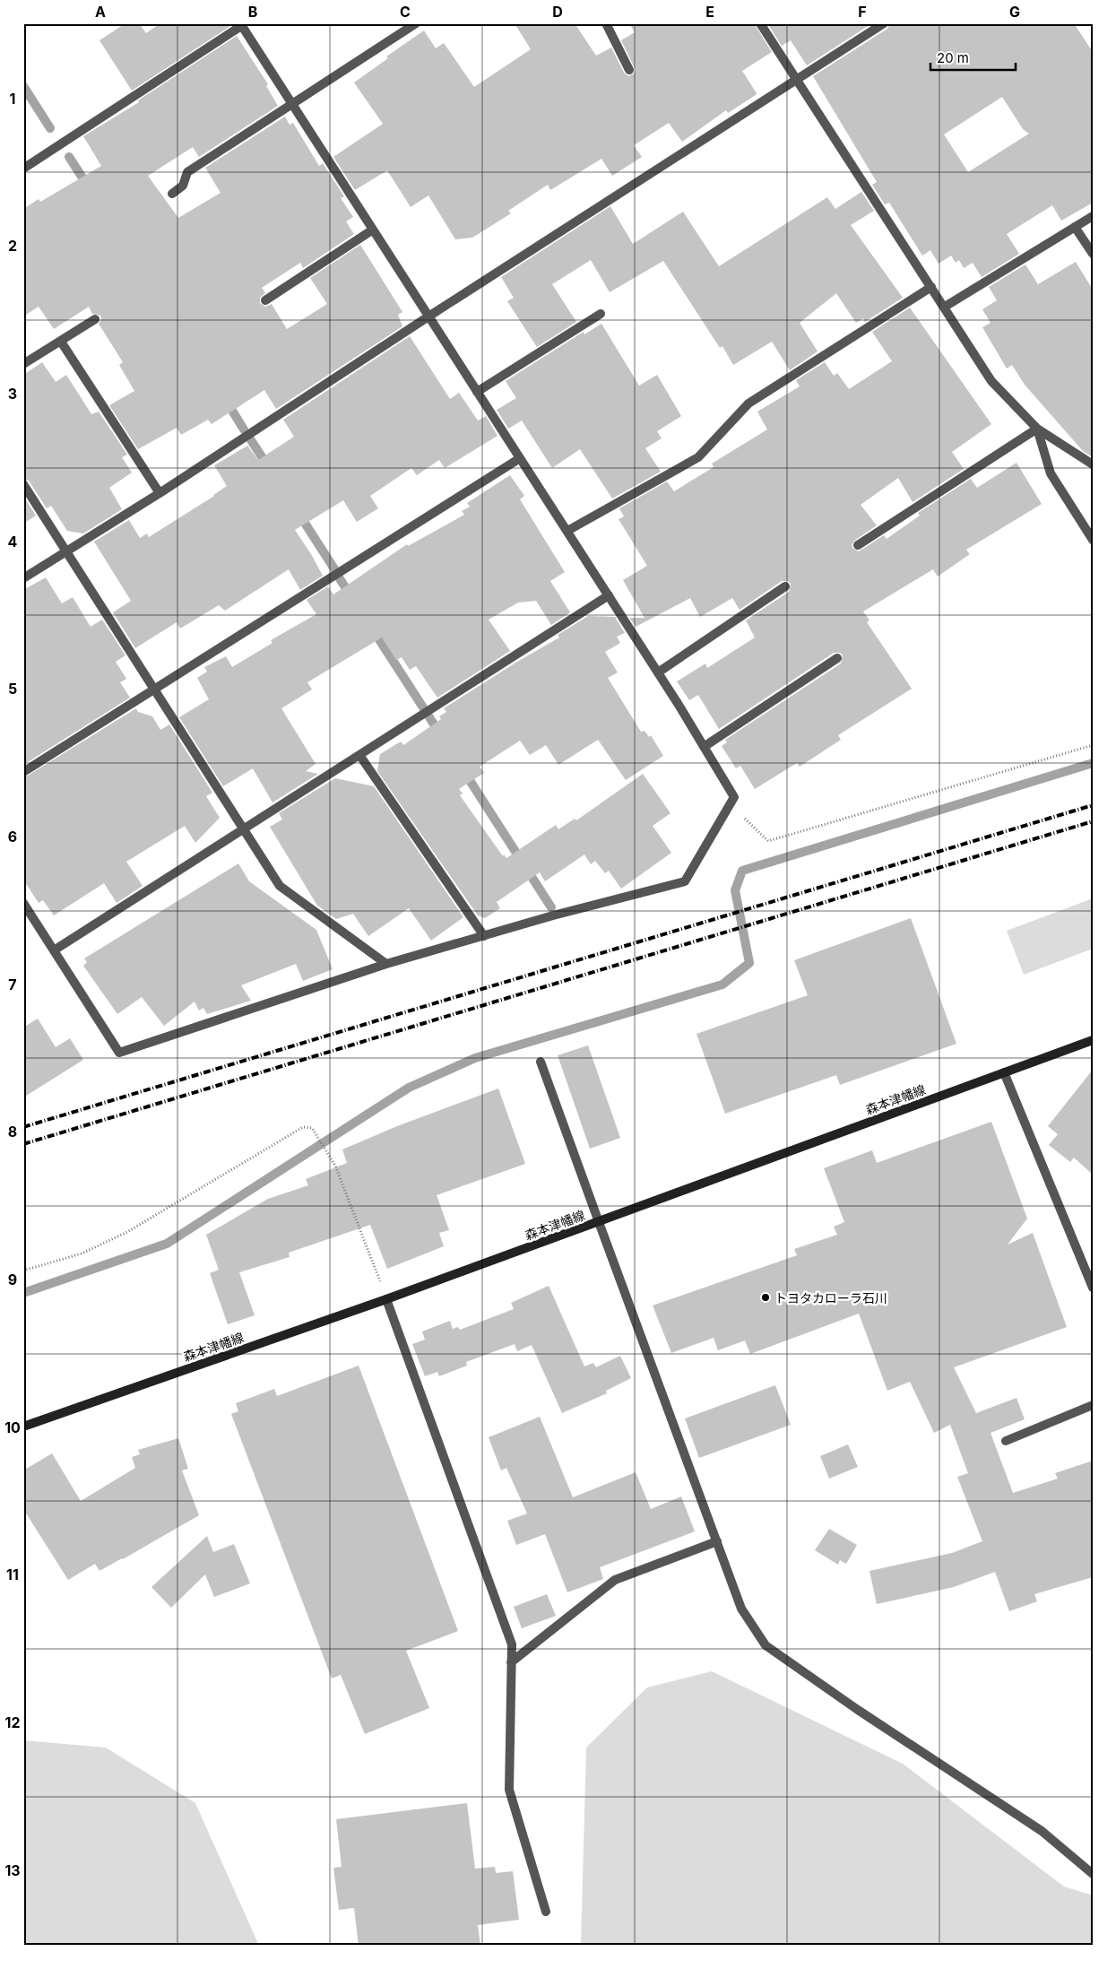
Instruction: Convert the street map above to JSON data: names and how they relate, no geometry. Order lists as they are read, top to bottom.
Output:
{
  "streets": {
    "main road": ["森本津幡線"]
  },
  "places": ["トヨタカローラ石川"],
  "scale_bar": "20 m",
  "grid": {
    "columns": [
      "A",
      "B",
      "C",
      "D",
      "E",
      "F",
      "G"
    ],
    "rows": [
      "1",
      "2",
      "3",
      "4",
      "5",
      "6",
      "7",
      "8",
      "9",
      "10",
      "11",
      "12",
      "13"
    ]
  }
}
